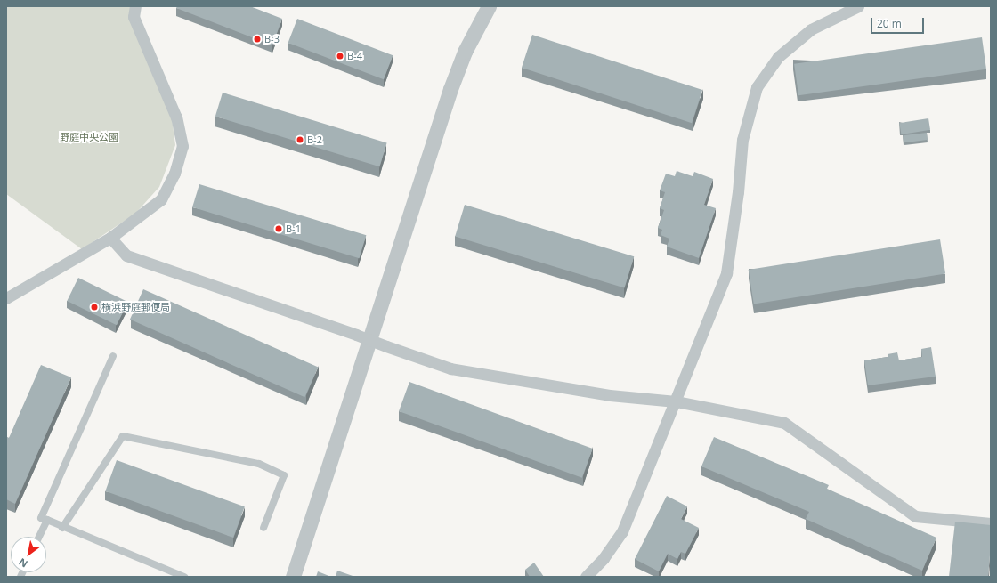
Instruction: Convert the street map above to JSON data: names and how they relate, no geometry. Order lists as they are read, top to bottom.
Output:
{
  "parks": ["野庭中央公園"],
  "places": [
    "B-3",
    "B-4",
    "B-2",
    "B-1",
    "横浜野庭郵便局"
  ],
  "scale_bar": "20 m",
  "north": "bottom left"
}
